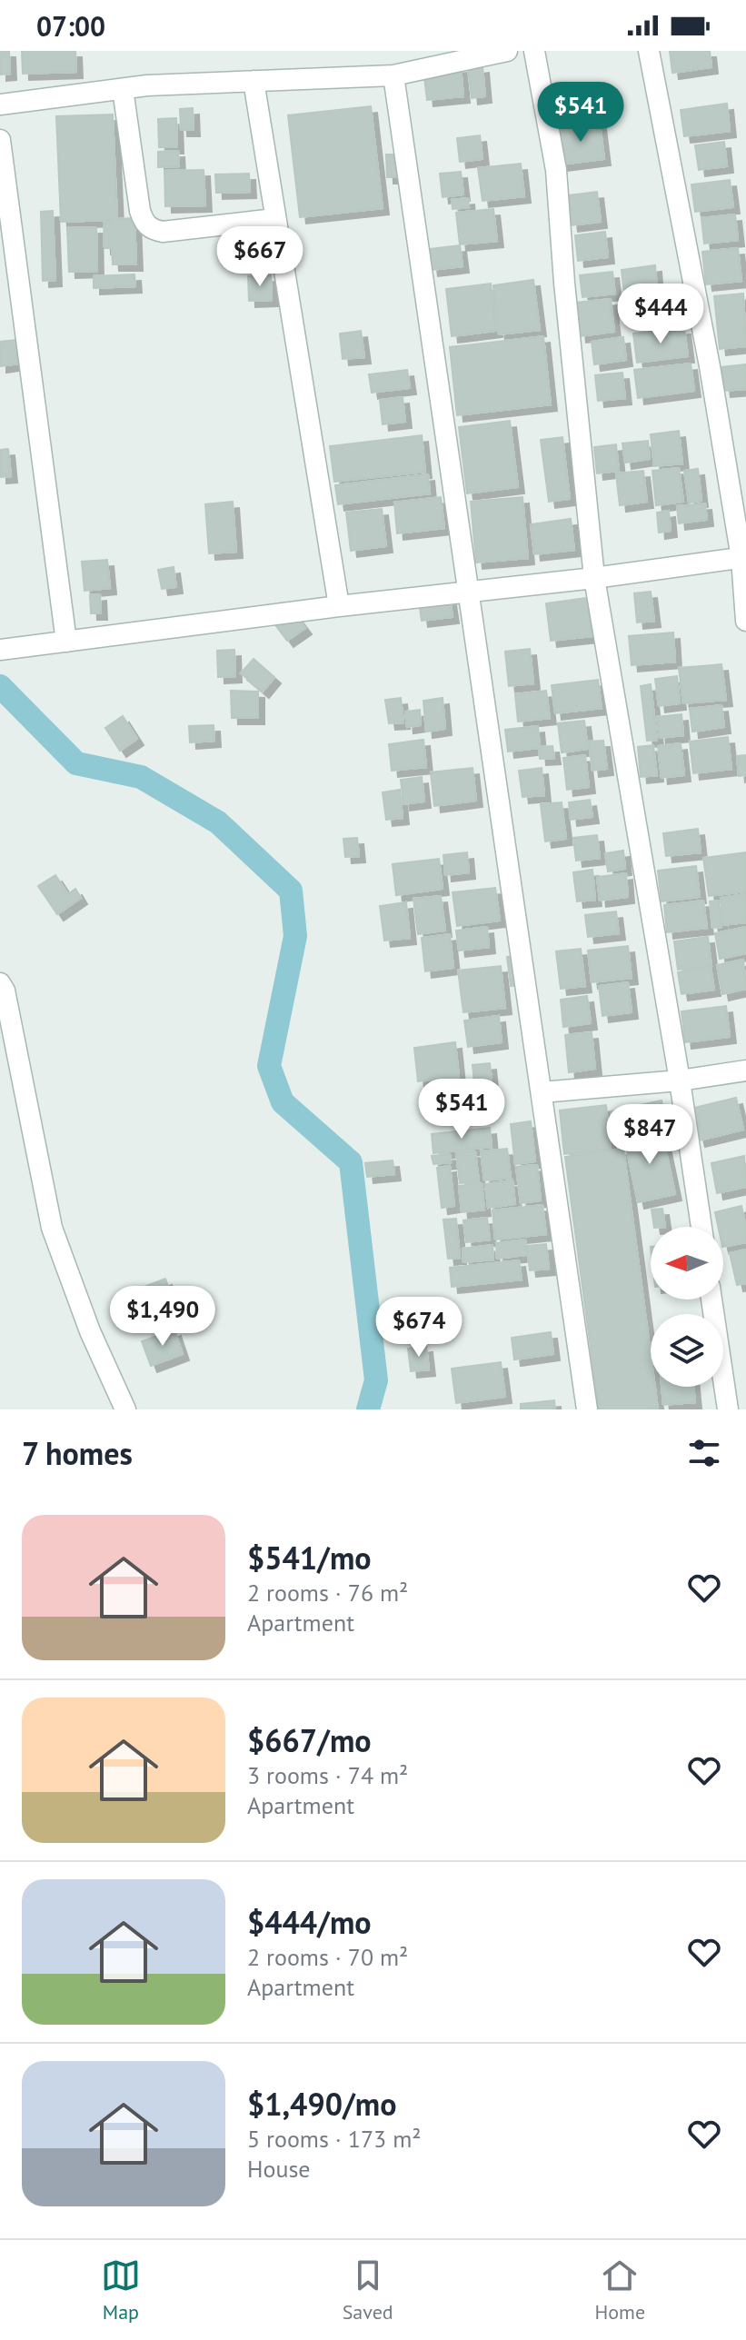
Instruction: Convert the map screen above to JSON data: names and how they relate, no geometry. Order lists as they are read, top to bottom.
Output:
{
  "north": "left",
  "page": {
    "status": "07:00",
    "price": [
      "$541",
      "$667",
      "$444",
      "$541",
      "$847",
      "$1,490",
      "$674"
    ],
    "heading": "7 homes",
    "list": [
      {
        "name": "$541/mo",
        "note": "2 rooms · 76 m² · Apartment"
      },
      {
        "name": "$667/mo",
        "note": "3 rooms · 74 m² · Apartment"
      },
      {
        "name": "$444/mo",
        "note": "2 rooms · 70 m² · Apartment"
      },
      {
        "name": "$1,490/mo",
        "note": "5 rooms · 173 m² · House"
      }
    ],
    "tabs": ["Map", "Saved", "Home"]
  }
}
